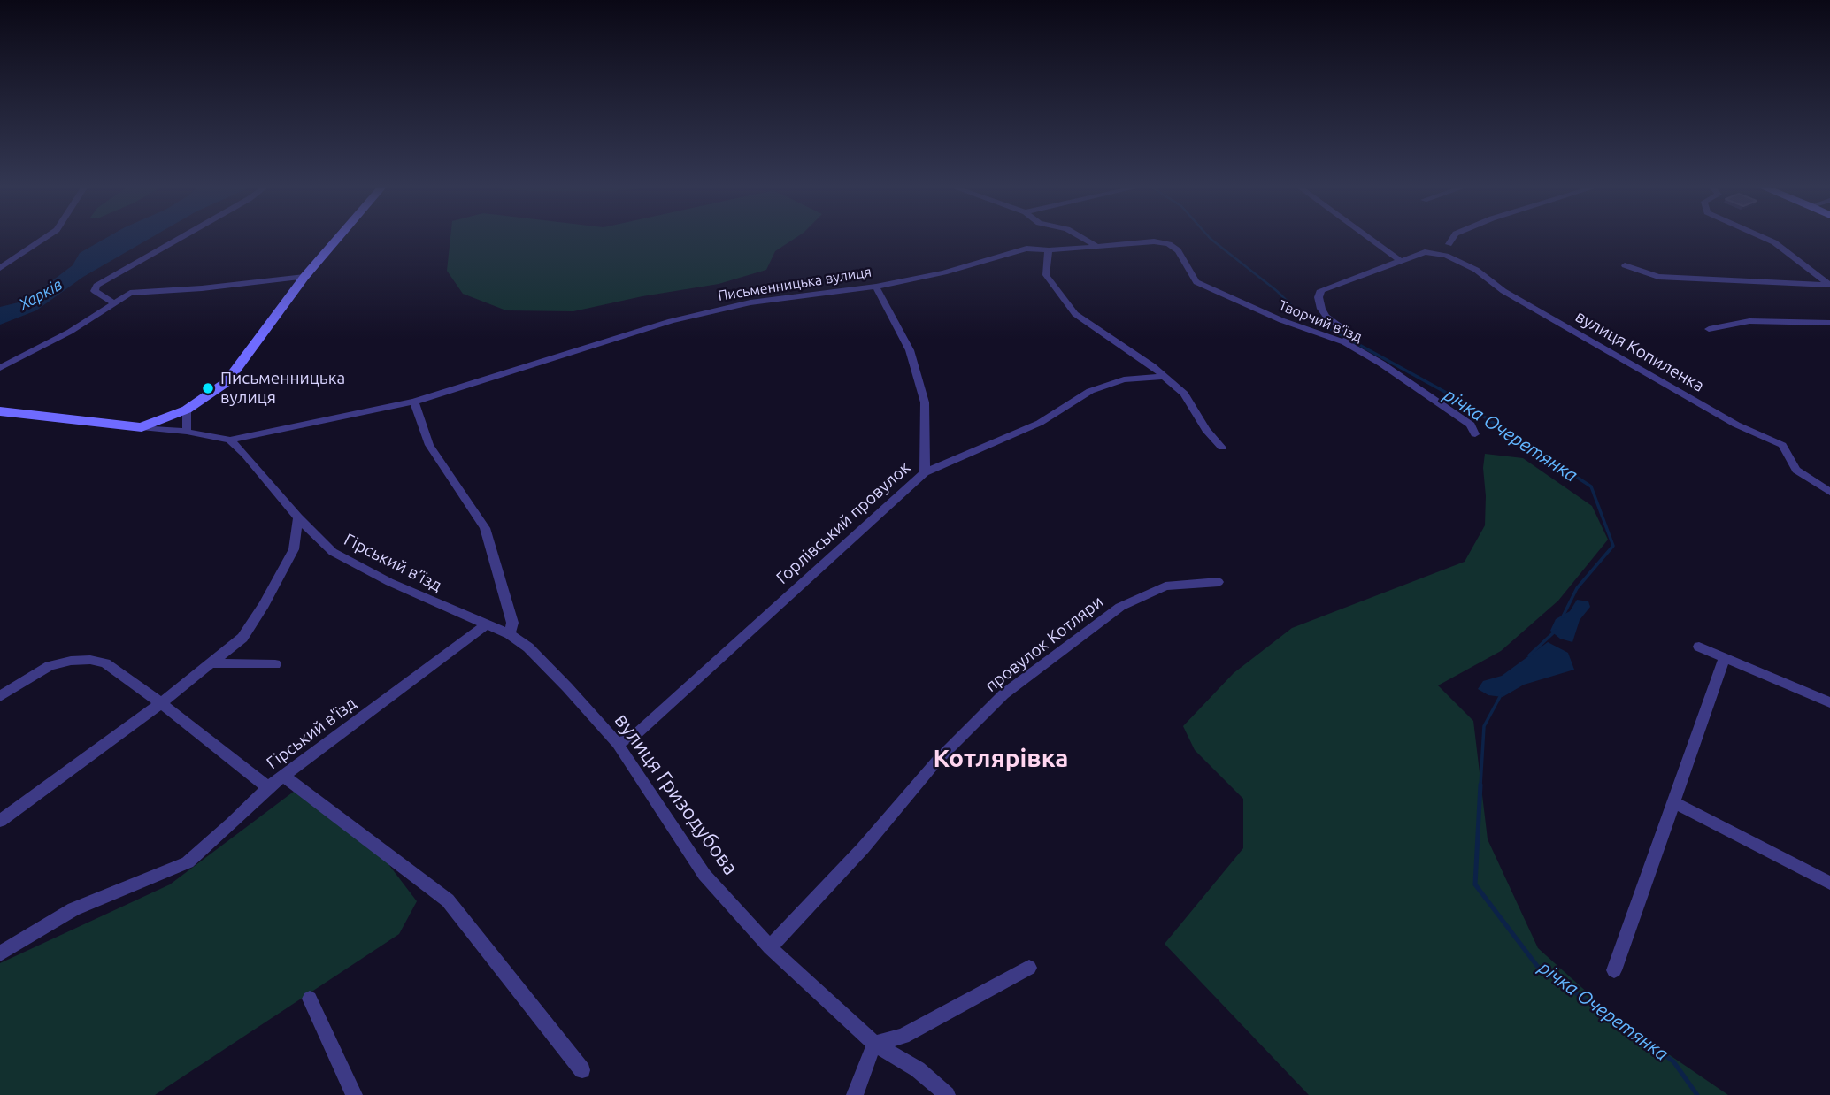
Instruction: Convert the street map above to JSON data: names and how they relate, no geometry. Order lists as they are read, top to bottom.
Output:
{
  "streets": {
    "street": [
      "Письменницька вулиця",
      "Творчий в’їзд",
      "вулиця Копиленка",
      "Горлівський провулок",
      "Гірський в’їзд",
      "провулок Котляри",
      "Гірський в'їзд",
      "вулиця Гризодубова"
    ]
  },
  "crossings": [
    ["Письменницька вулиця", "Творчий в’їзд"],
    ["Письменницька вулиця", "Гірський в’їзд"],
    ["Горлівський провулок", "вулиця Гризодубова"],
    ["Гірський в’їзд", "Гірський в'їзд"],
    ["Гірський в’їзд", "вулиця Гризодубова"],
    ["провулок Котляри", "вулиця Гризодубова"]
  ],
  "districts": ["Котлярівка"],
  "water": ["Харків", "річка Очеретянка"],
  "places": ["Письменницька вулиця"]
}
